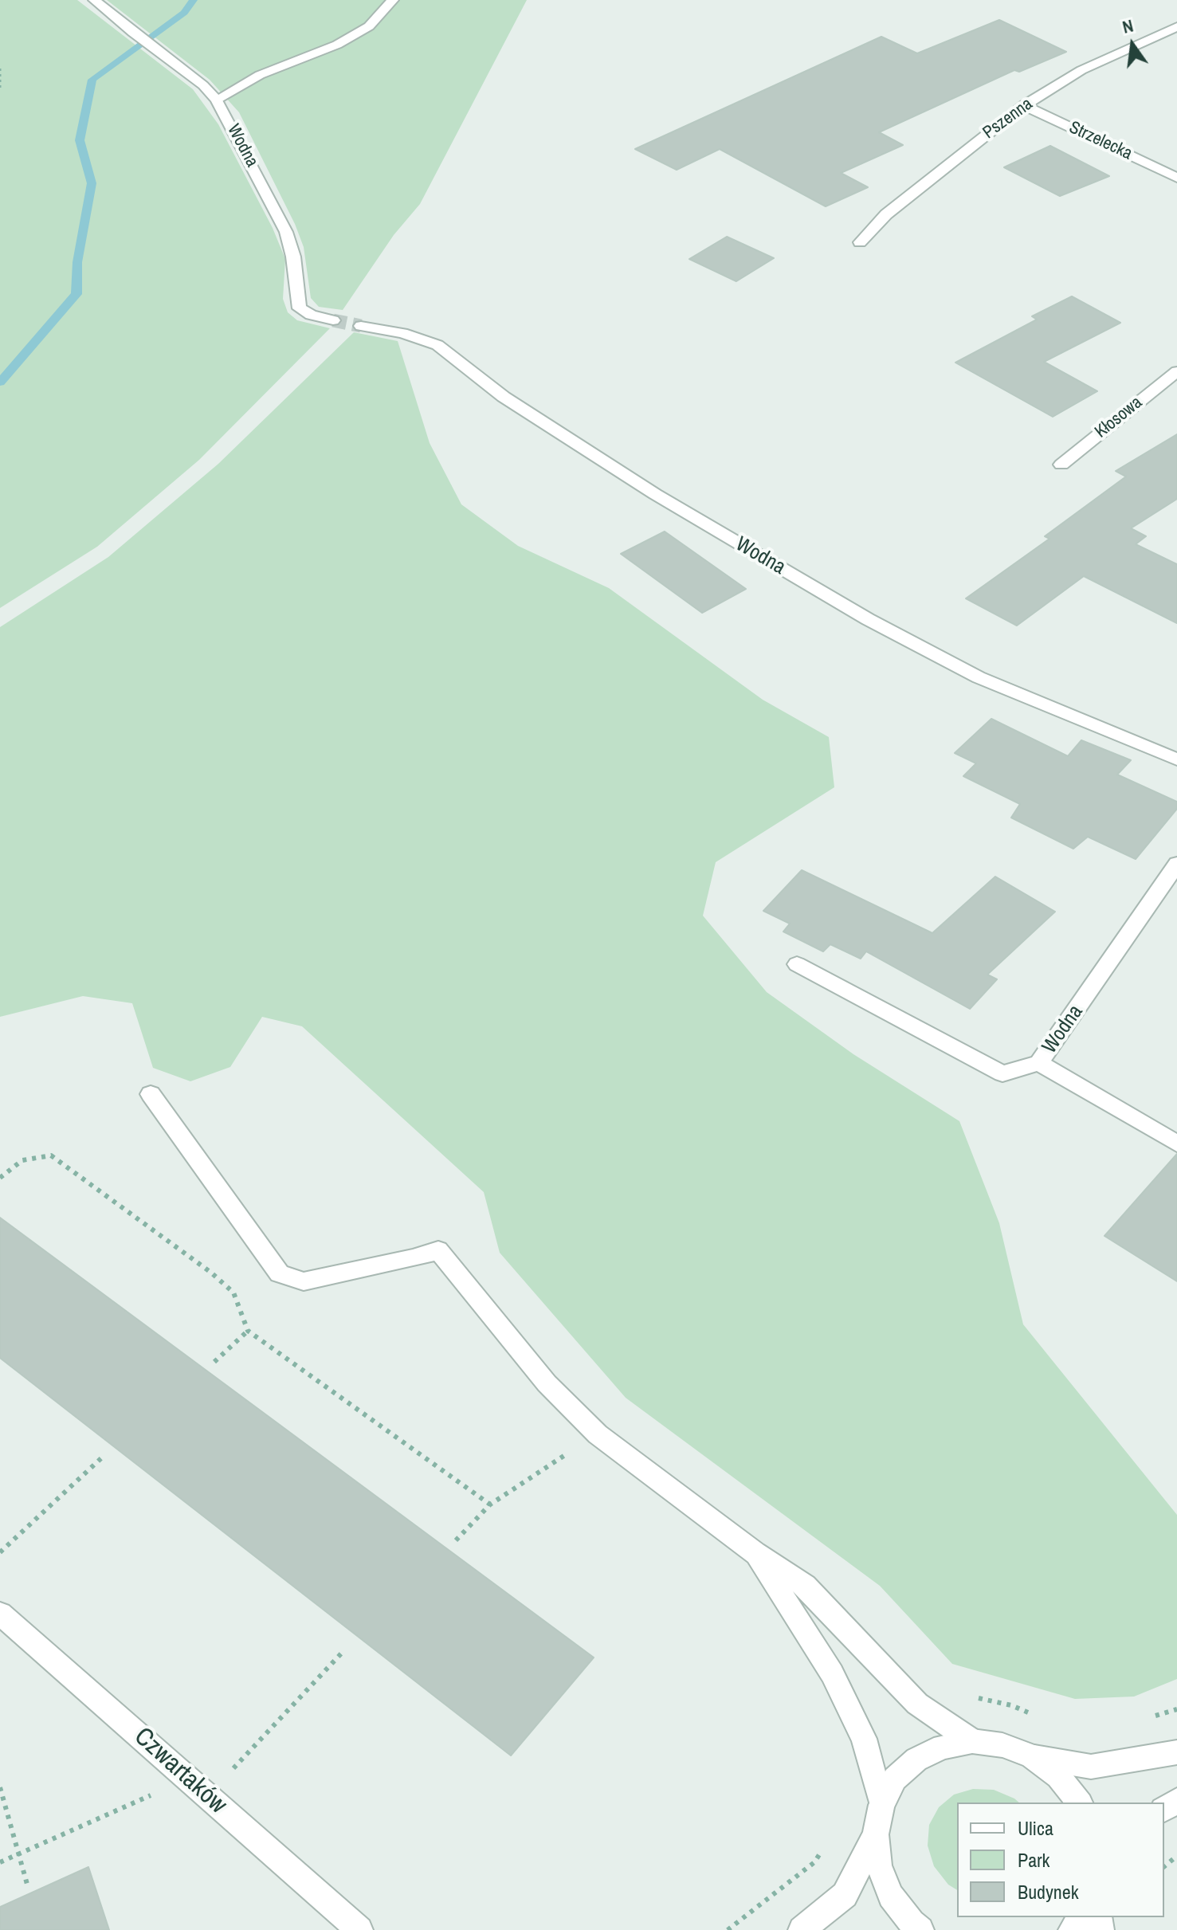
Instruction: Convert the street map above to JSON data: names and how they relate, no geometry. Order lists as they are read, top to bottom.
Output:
{
  "streets": {
    "street": [
      "Pszenna",
      "Strzelecka",
      "Wodna",
      "Kłosowa",
      "Czwartaków"
    ]
  },
  "crossings": [
    ["Pszenna", "Strzelecka"]
  ],
  "legend": ["Ulica", "Park", "Budynek"],
  "north": "top"
}
